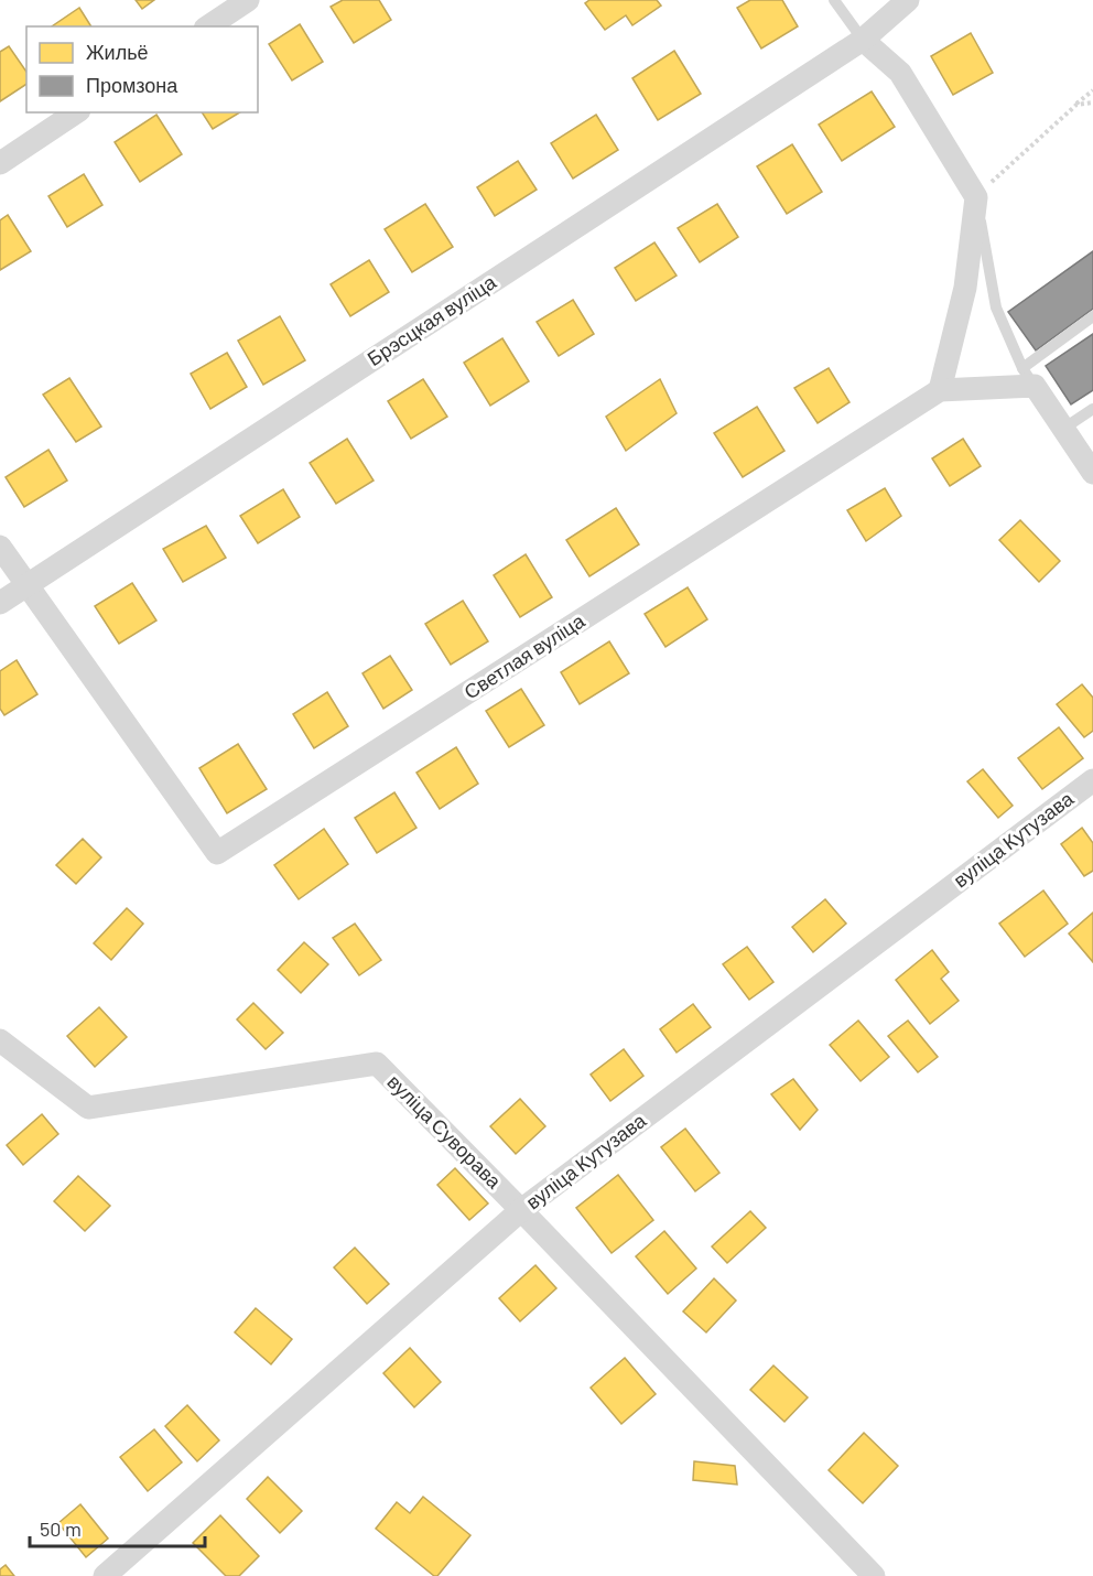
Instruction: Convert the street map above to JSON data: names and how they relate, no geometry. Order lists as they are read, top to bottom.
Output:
{
  "streets": {
    "street": [
      "Брэсцкая вуліца",
      "Светлая вуліца",
      "вуліца Кутузава",
      "вуліца Суворава"
    ]
  },
  "crossings": [
    ["Брэсцкая вуліца", "Светлая вуліца"],
    ["вуліца Кутузава", "вуліца Суворава"]
  ],
  "legend": ["Жильё", "Промзона"],
  "scale_bar": "50 m"
}
